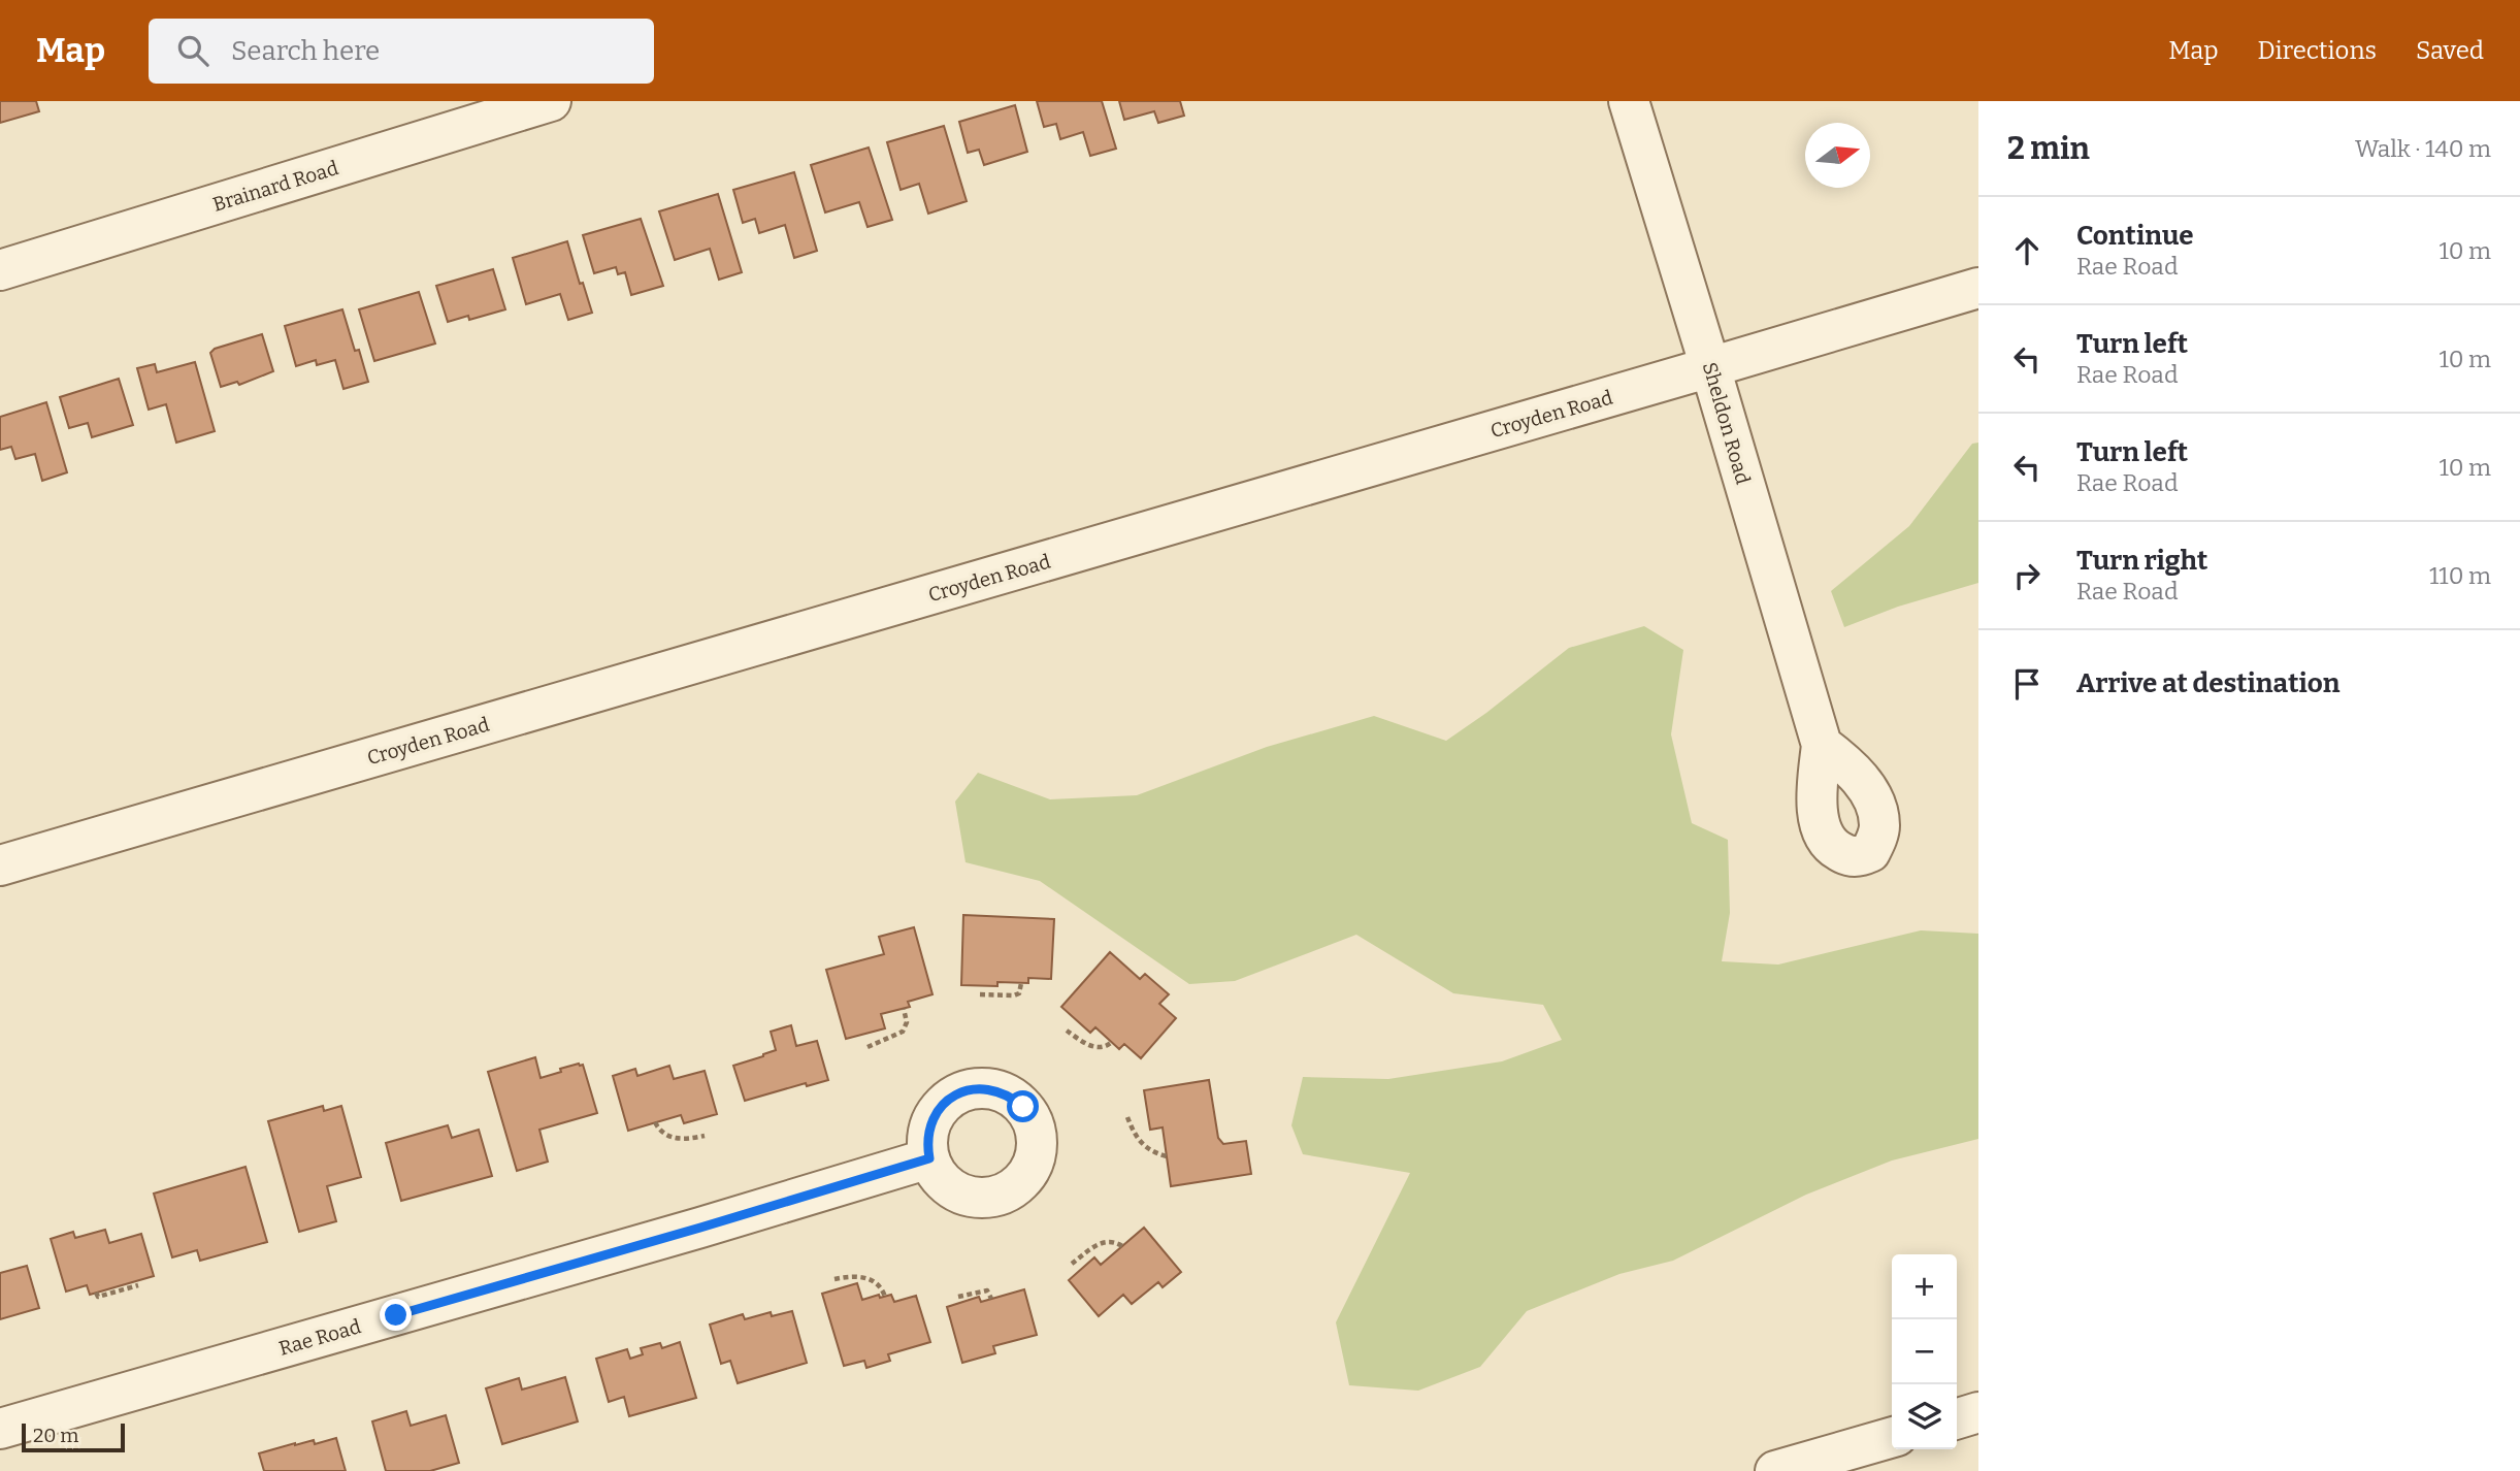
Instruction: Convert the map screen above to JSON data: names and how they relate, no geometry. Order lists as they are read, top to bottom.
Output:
{
  "streets": {
    "street": [
      "Brainard Road",
      "Croyden Road",
      "Sheldon Road",
      "Rae Road"
    ]
  },
  "crossings": [
    ["Croyden Road", "Sheldon Road"]
  ],
  "scale_bar": "20 m",
  "north": "right",
  "page": {
    "header": "Map",
    "search": "Search here",
    "nav": ["Map", "Directions", "Saved"],
    "heading": ["2 min", "Walk · 140 m"],
    "list": [
      ["Continue", "Rae Road", "10 m"],
      ["Turn left", "Rae Road", "10 m"],
      ["Turn left", "Rae Road", "10 m"],
      ["Turn right", "Rae Road", "110 m"],
      "Arrive at destination"
    ],
    "map_buttons": ["+", "−"],
    "scale": "20 m"
  }
}
